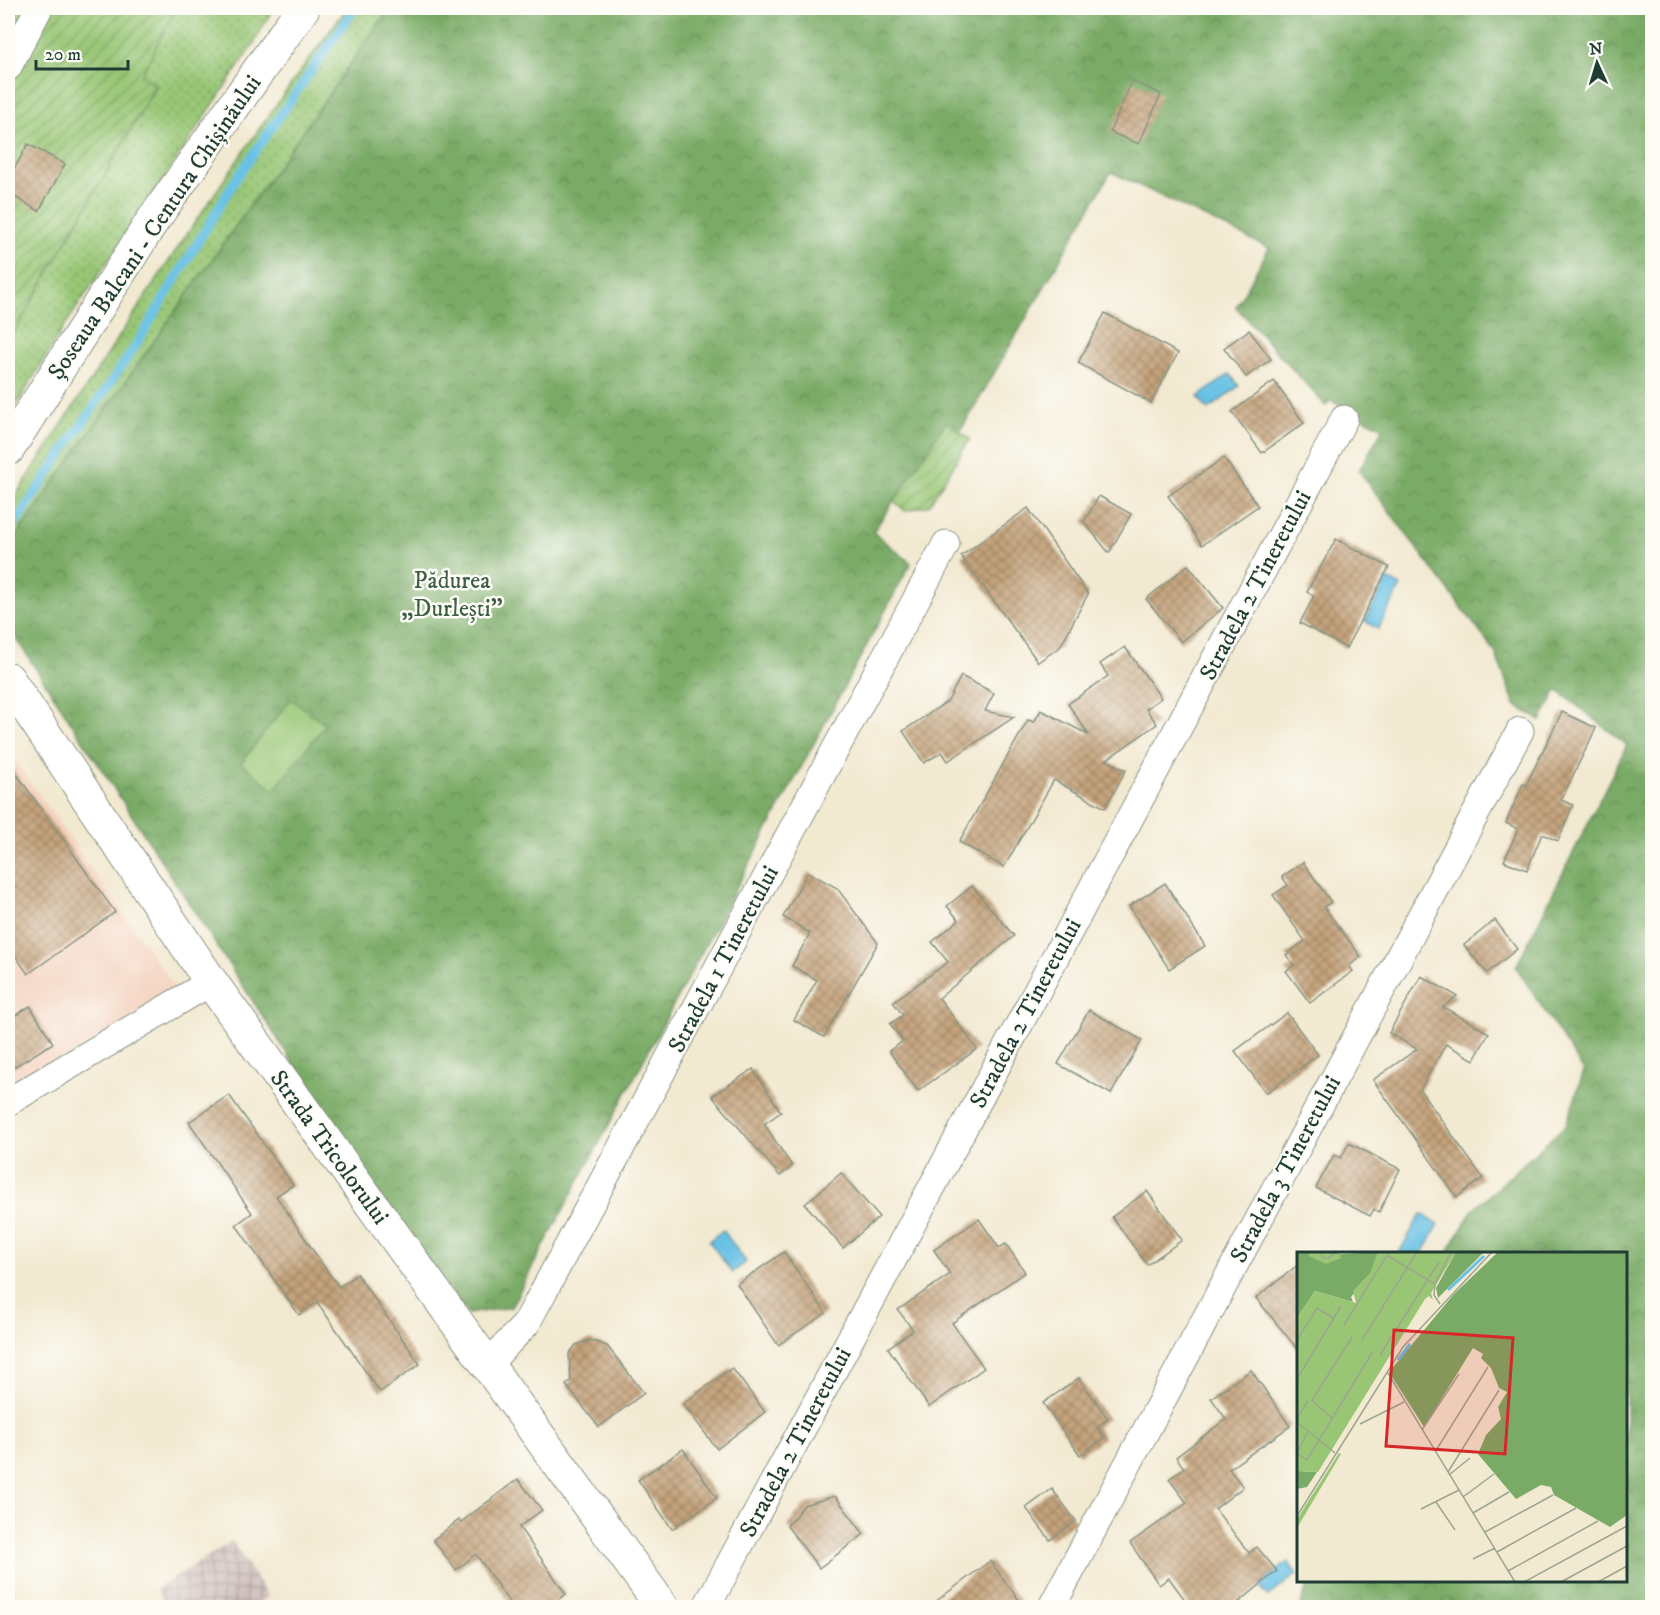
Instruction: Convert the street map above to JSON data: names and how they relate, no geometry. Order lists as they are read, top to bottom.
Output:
{
  "streets": {
    "main road": ["Șoseaua Balcani - Centura Chișinăului", "Strada Tricolorului"],
    "street": ["Stradela 2 Tineretului", "Stradela 1 Tineretului", "Stradela 3 Tineretului"]
  },
  "crossings": [
    ["Stradela 1 Tineretului", "Strada Tricolorului"]
  ],
  "parks": ["Pădurea „Durlești”"],
  "scale_bar": "20 m",
  "north": "top"
}
